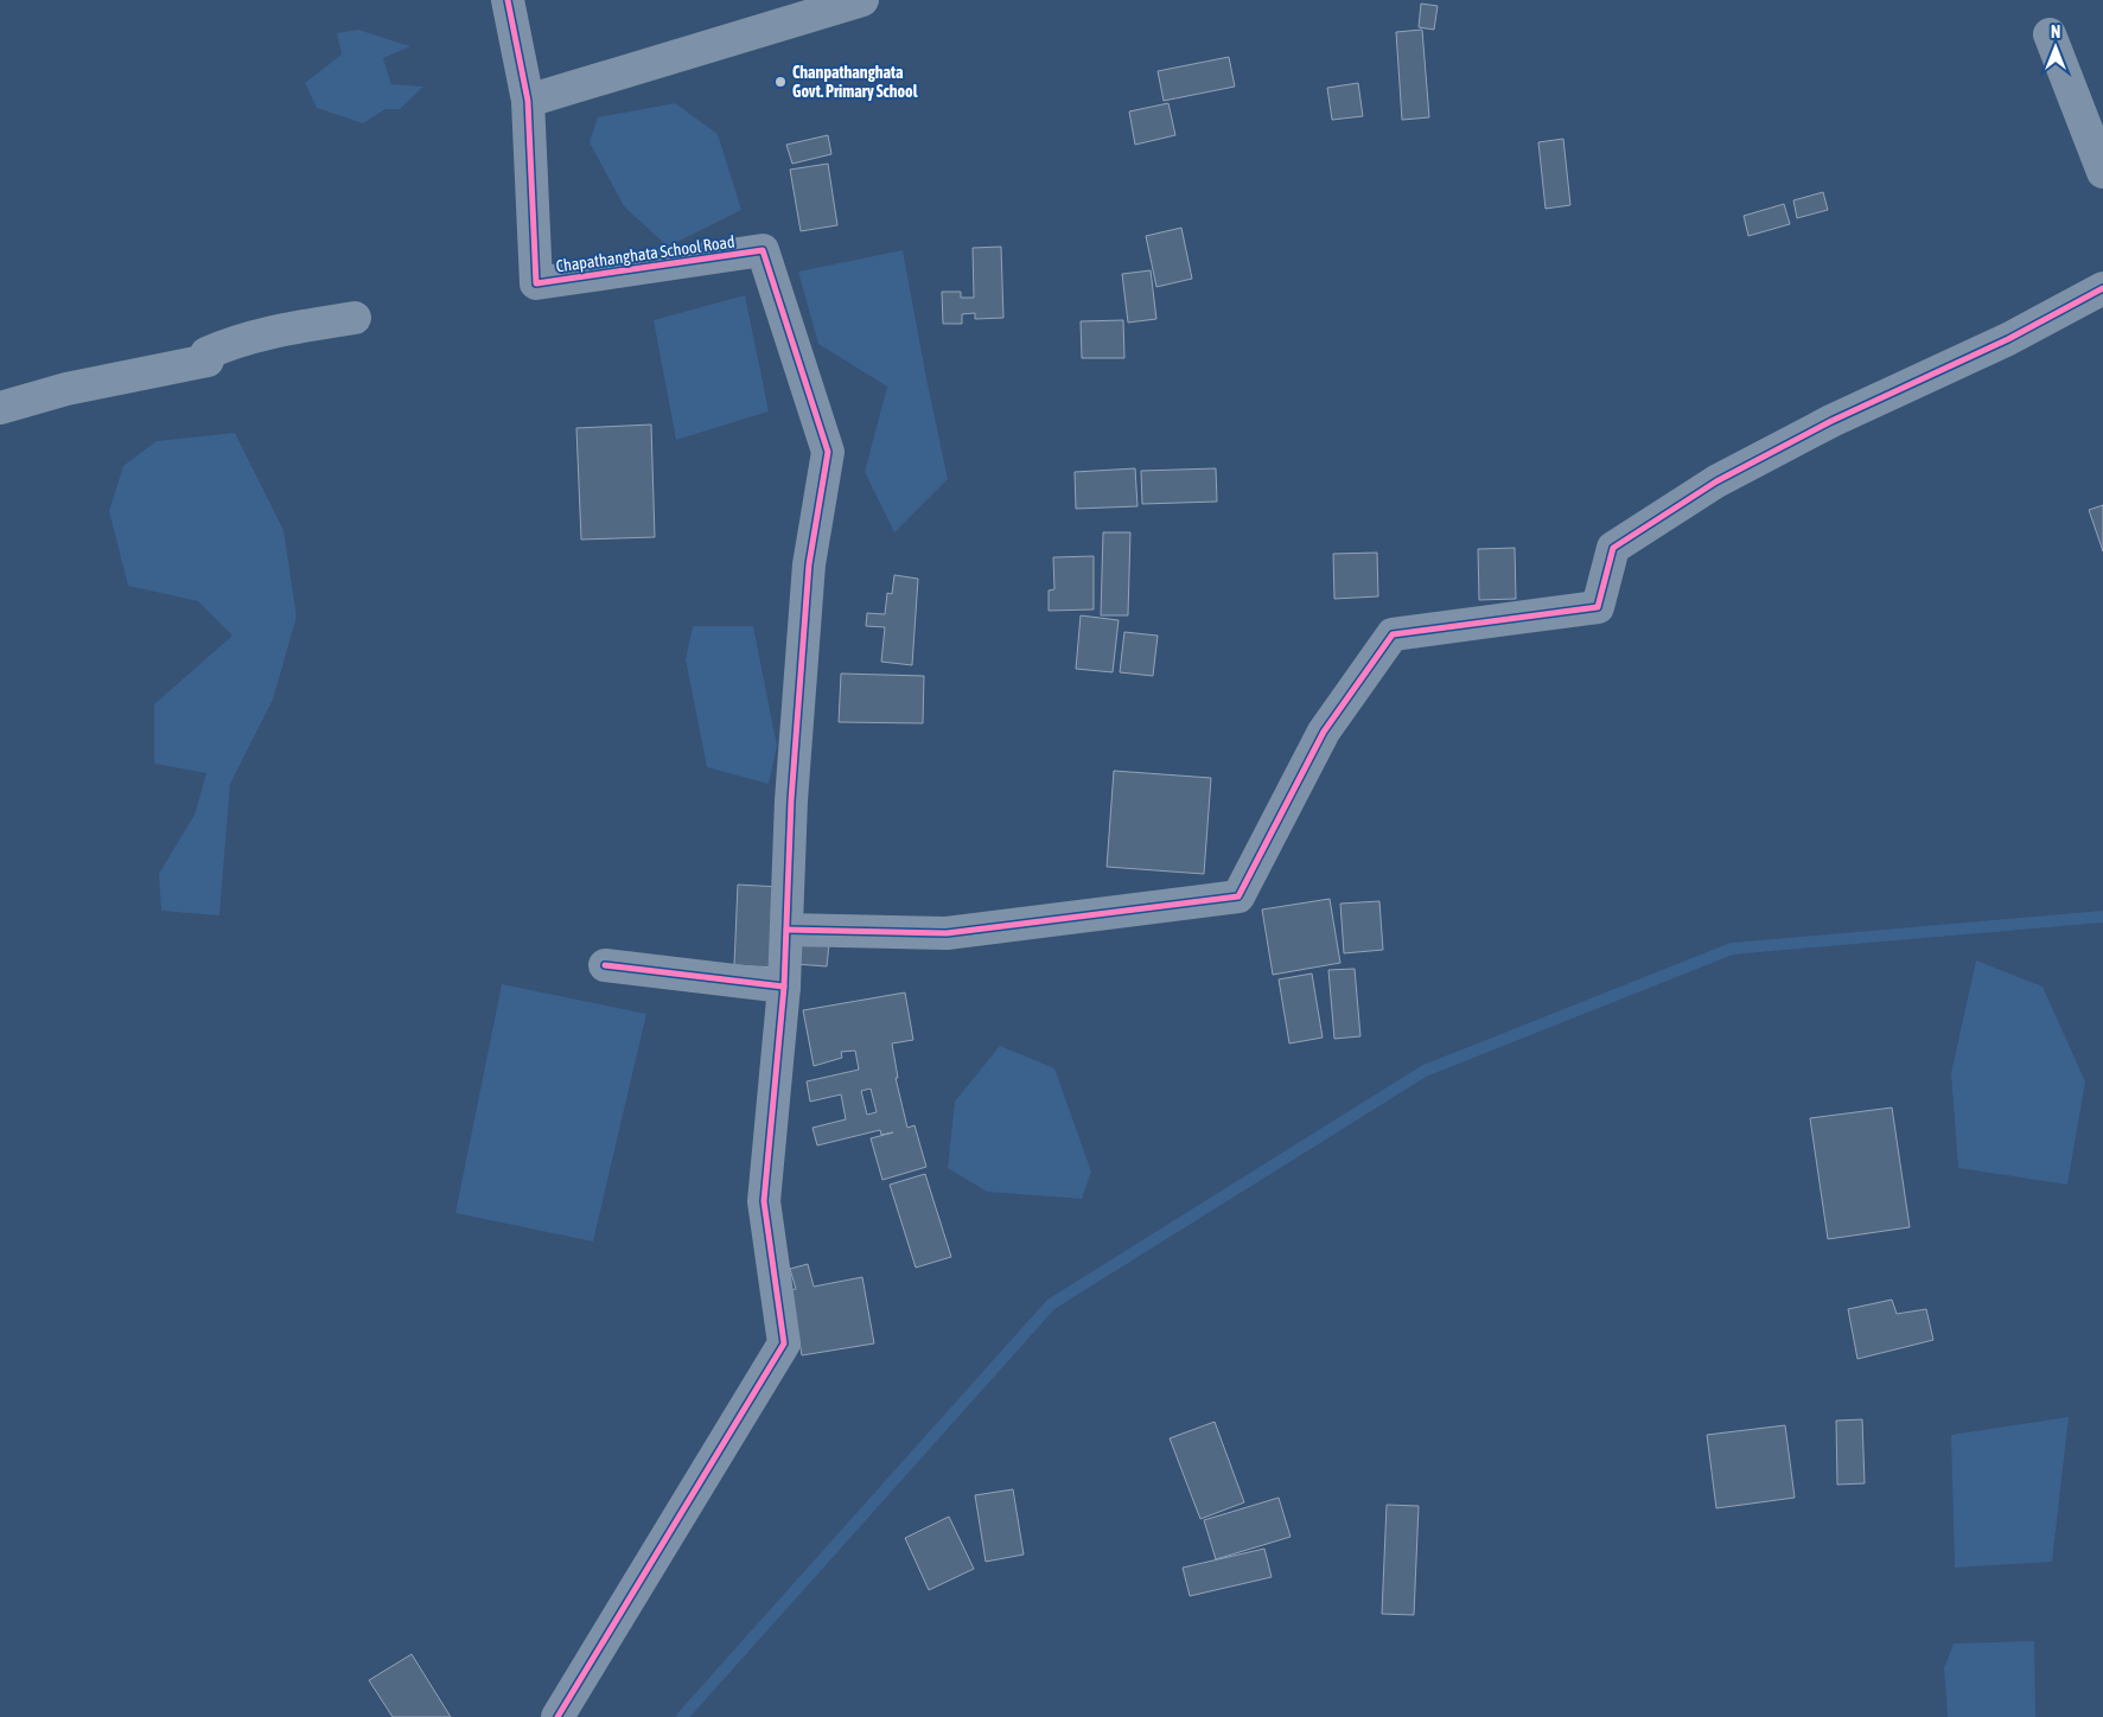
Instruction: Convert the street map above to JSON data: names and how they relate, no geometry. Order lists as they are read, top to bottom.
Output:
{
  "streets": {
    "street": ["Chapathanghata School Road"]
  },
  "places": ["Chanpathanghata Govt. Primary School"],
  "north": "top"
}
